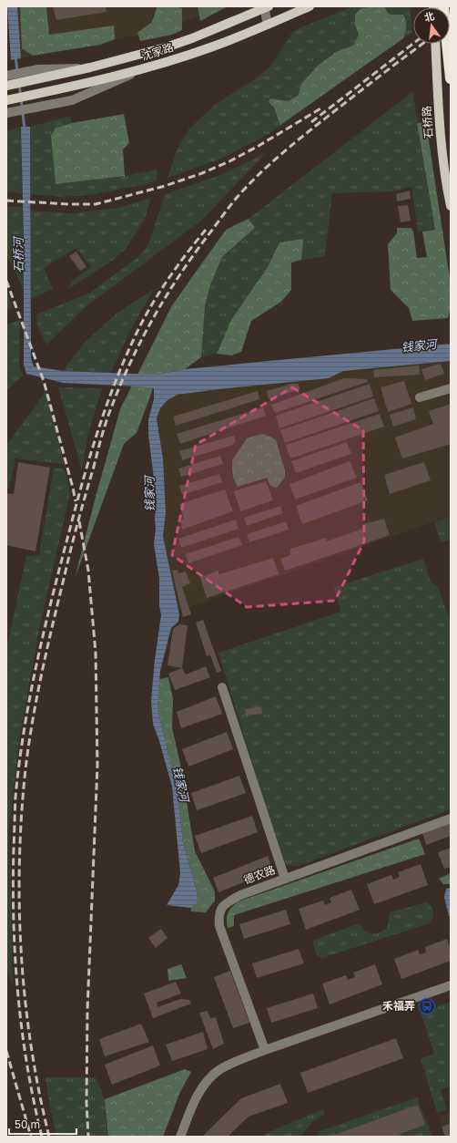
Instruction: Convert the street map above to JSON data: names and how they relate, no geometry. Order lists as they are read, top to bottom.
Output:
{
  "streets": {
    "main road": ["沈家路", "石桥路"],
    "street": ["德农路"]
  },
  "water": ["石桥河", "钱家河"],
  "places": {
    "bus stop": ["禾福弄"]
  },
  "scale_bar": "50 m",
  "north": "top"
}
